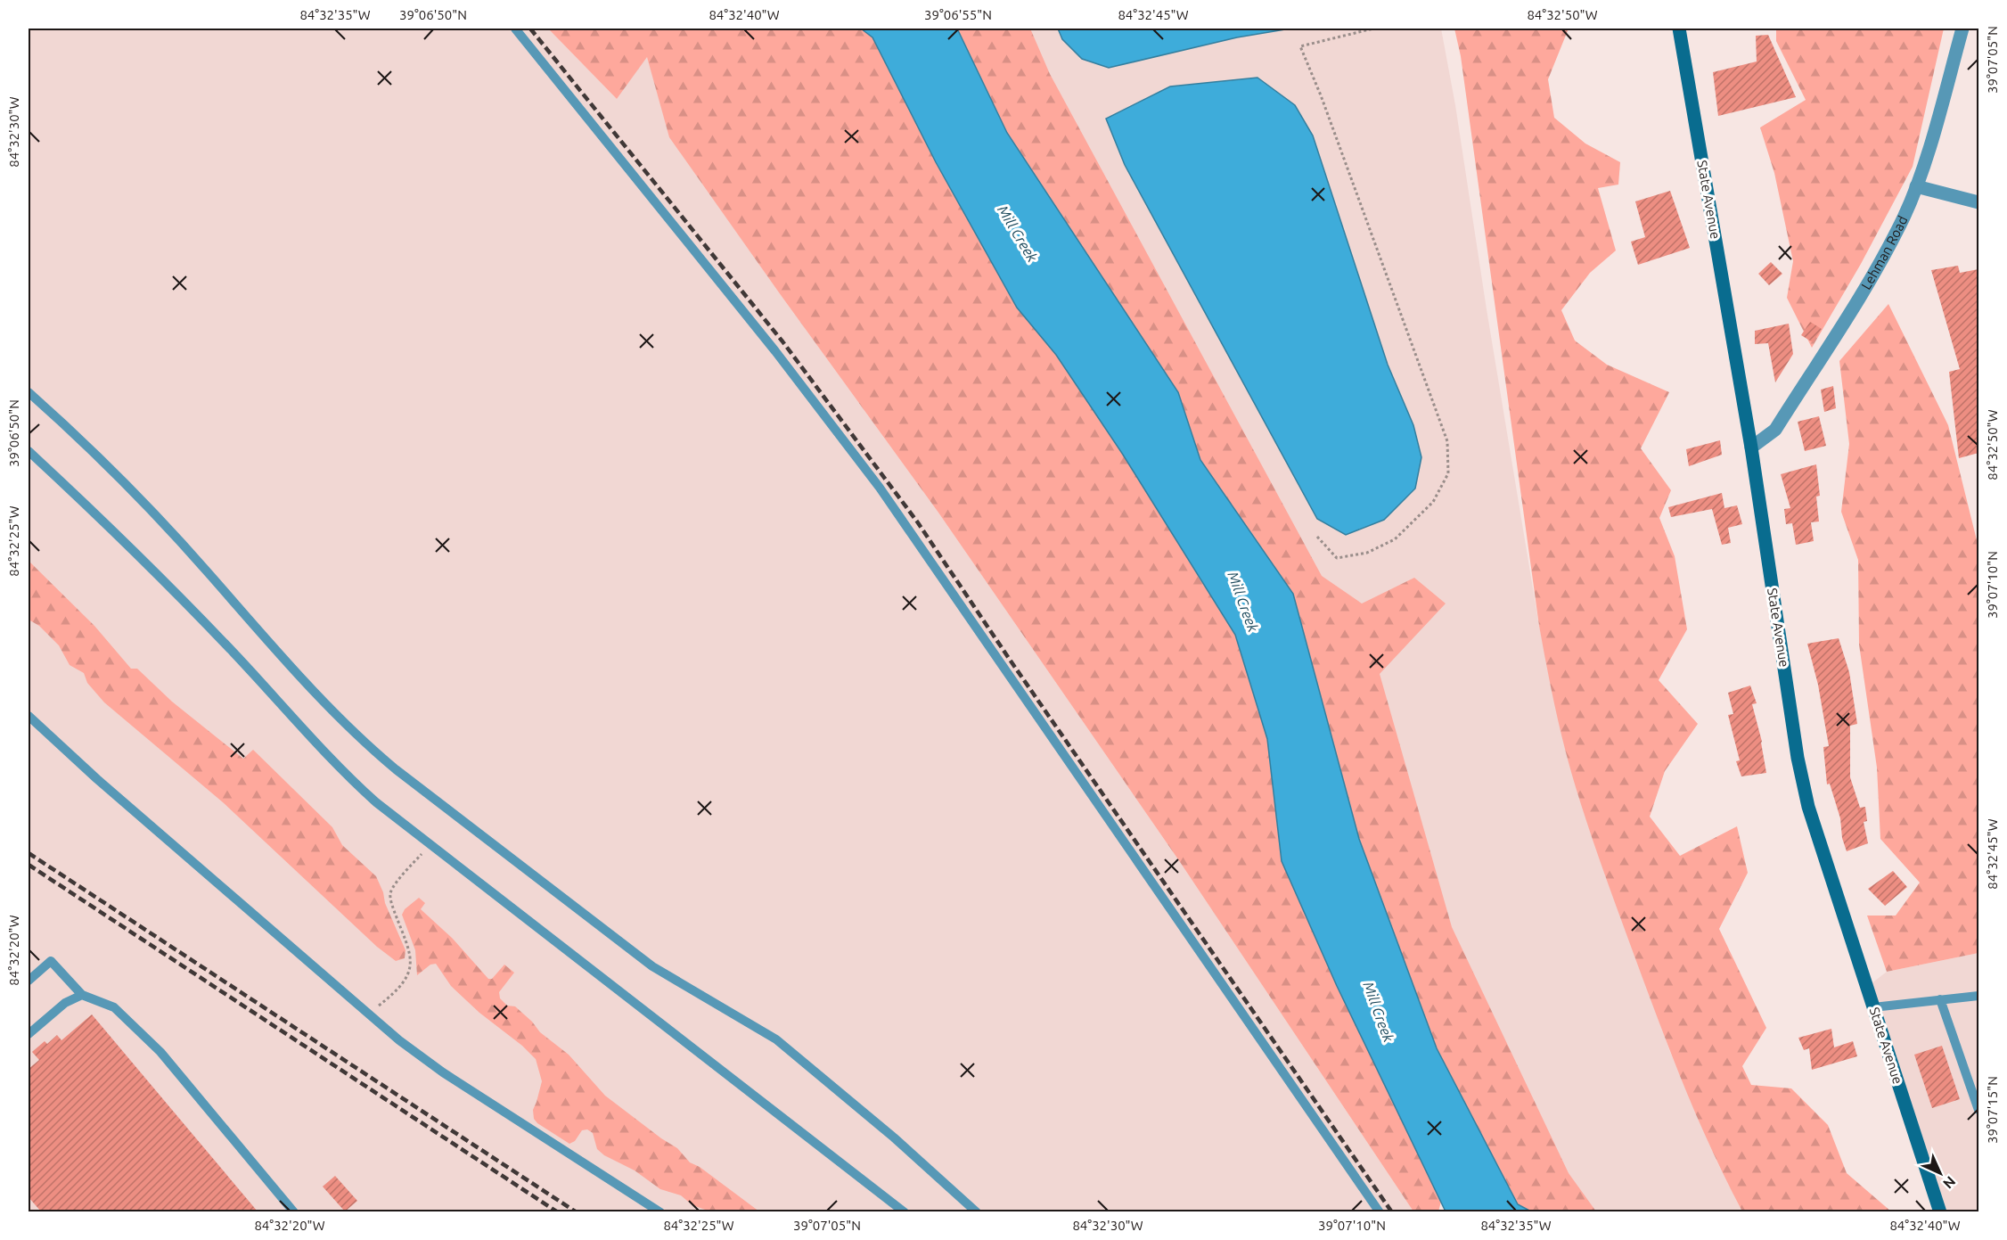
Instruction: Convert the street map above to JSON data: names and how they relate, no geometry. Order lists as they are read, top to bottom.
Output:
{
  "streets": {
    "main road": ["State Avenue"],
    "street": ["Lehman Road"]
  },
  "crossings": [
    ["State Avenue", "Lehman Road"]
  ],
  "water": ["Mill Creek"],
  "north": "bottom right",
  "coordinates": [
    "84°32'35\"W",
    "39°06'50\"N",
    "84°32'40\"W",
    "39°06'55\"N",
    "84°32'45\"W",
    "84°32'50\"W",
    "39°07'05\"N",
    "84°32'30\"W",
    "84°32'25\"W",
    "39°07'10\"N",
    "84°32'20\"W",
    "39°07'15\"N"
  ]
}
